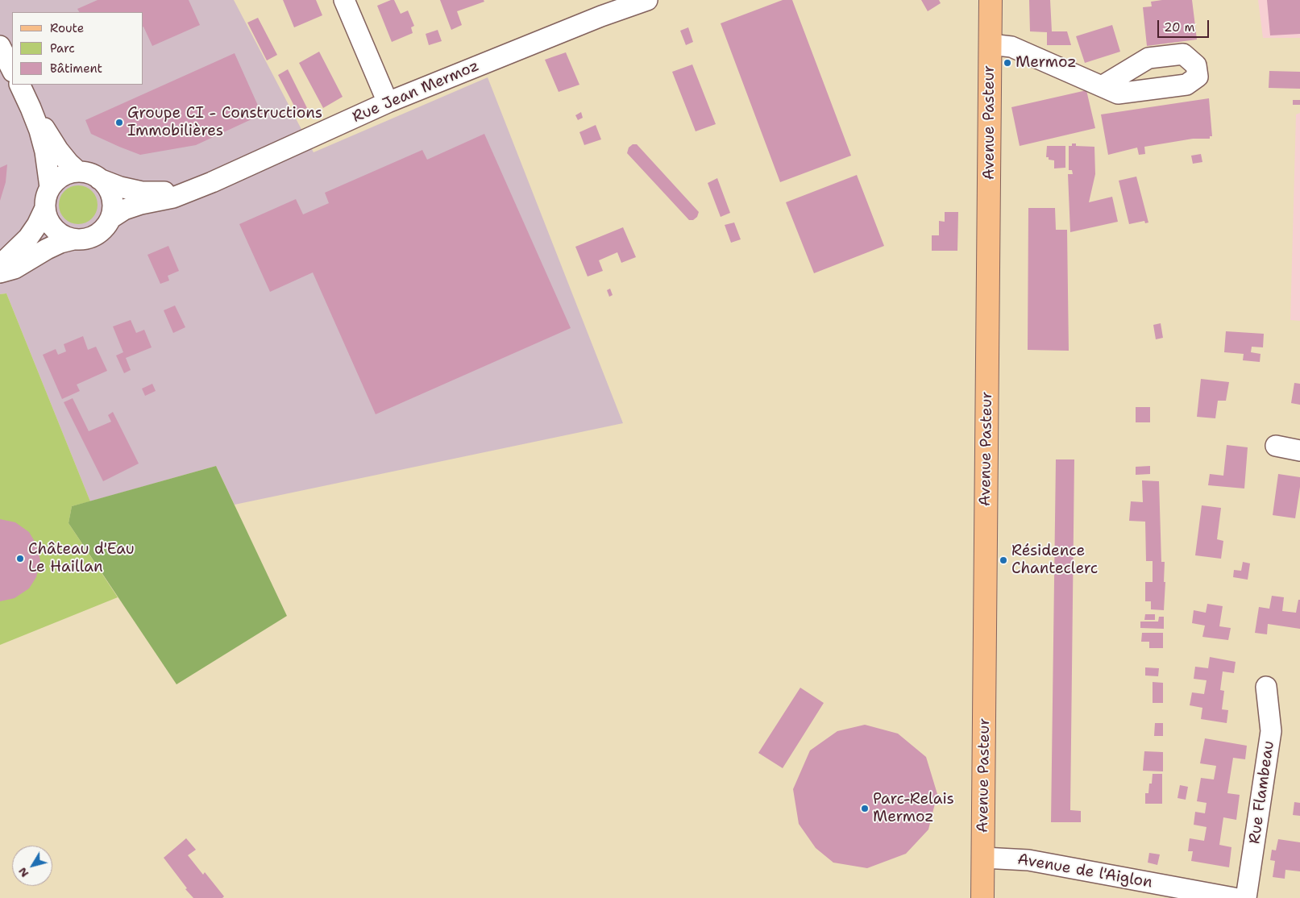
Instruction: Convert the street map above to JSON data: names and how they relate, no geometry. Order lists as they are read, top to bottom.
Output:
{
  "streets": {
    "main road": ["Avenue Pasteur"],
    "street": ["Rue Jean Mermoz", "Rue Flambeau", "Avenue de l'Aiglon"]
  },
  "crossings": [
    ["Avenue Pasteur", "Avenue de l'Aiglon"]
  ],
  "places": [
    "Mermoz",
    "Groupe CI - Constructions Immobilières",
    "Château d'Eau Le Haillan",
    "Résidence Chanteclerc",
    "Parc-Relais Mermoz"
  ],
  "legend": ["Route", "Parc", "Bâtiment"],
  "scale_bar": "20 m",
  "north": "bottom left"
}
